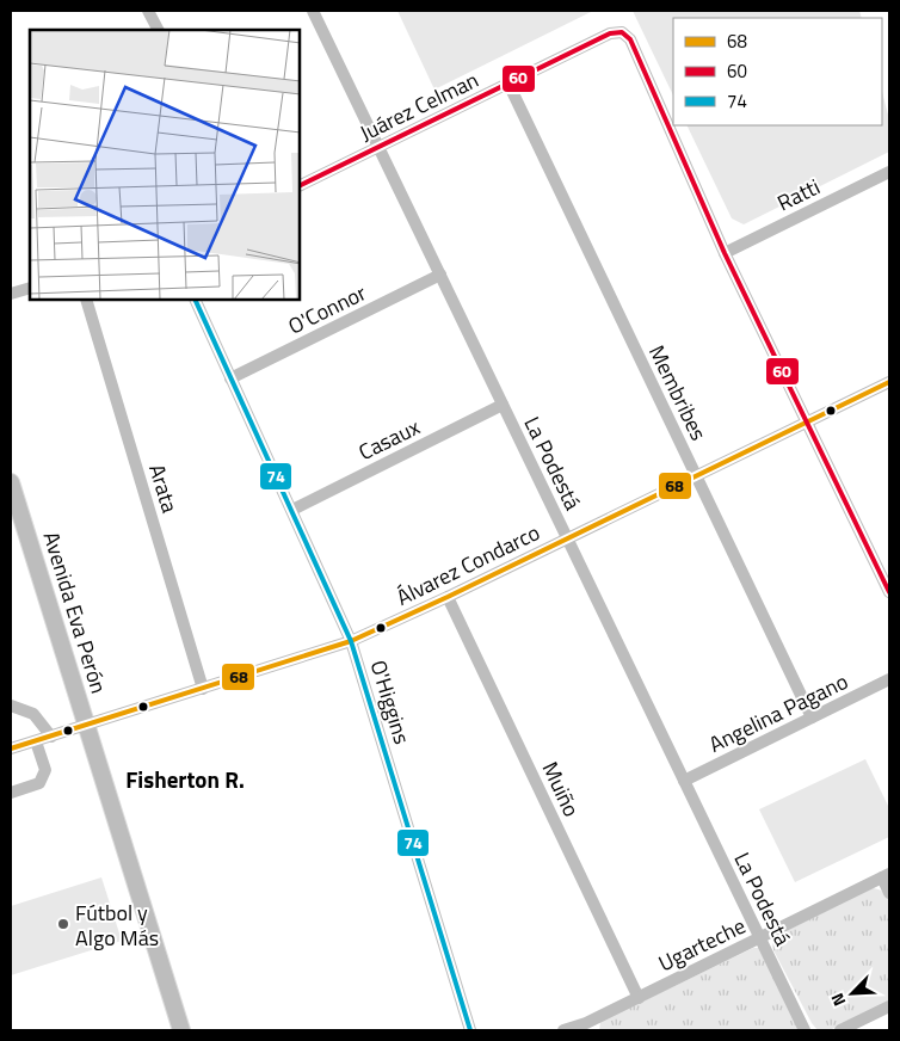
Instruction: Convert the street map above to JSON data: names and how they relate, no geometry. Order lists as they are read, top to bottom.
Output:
{
  "streets": {
    "main road": ["Avenida Eva Perón"],
    "street": [
      "Juárez Celman",
      "Ratti",
      "O'Connor",
      "Membribes",
      "Casaux",
      "La Podestá",
      "Arata",
      "Álvarez Condarco",
      "O'Higgins",
      "Angelina Pagano",
      "Muiño",
      "Ugarteche"
    ]
  },
  "crossings": [
    ["Juárez Celman", "Ratti"],
    ["Juárez Celman", "Membribes"],
    ["Juárez Celman", "La Podestá"],
    ["O'Connor", "La Podestá"],
    ["O'Connor", "O'Higgins"],
    ["Membribes", "Álvarez Condarco"],
    ["Membribes", "Angelina Pagano"],
    ["Casaux", "La Podestá"],
    ["Casaux", "O'Higgins"],
    ["La Podestá", "Álvarez Condarco"],
    ["La Podestá", "Angelina Pagano"],
    ["La Podestá", "Ugarteche"],
    ["Arata", "Álvarez Condarco"],
    ["Álvarez Condarco", "Avenida Eva Perón"],
    ["Álvarez Condarco", "O'Higgins"],
    ["Álvarez Condarco", "Muiño"],
    ["Muiño", "Ugarteche"]
  ],
  "districts": ["Fisherton R."],
  "places": ["Fútbol y Algo Más"],
  "lines": ["transit line 60", "transit line 74", "transit line 68"],
  "legend": ["68", "60", "74"],
  "north": "bottom left"
}
